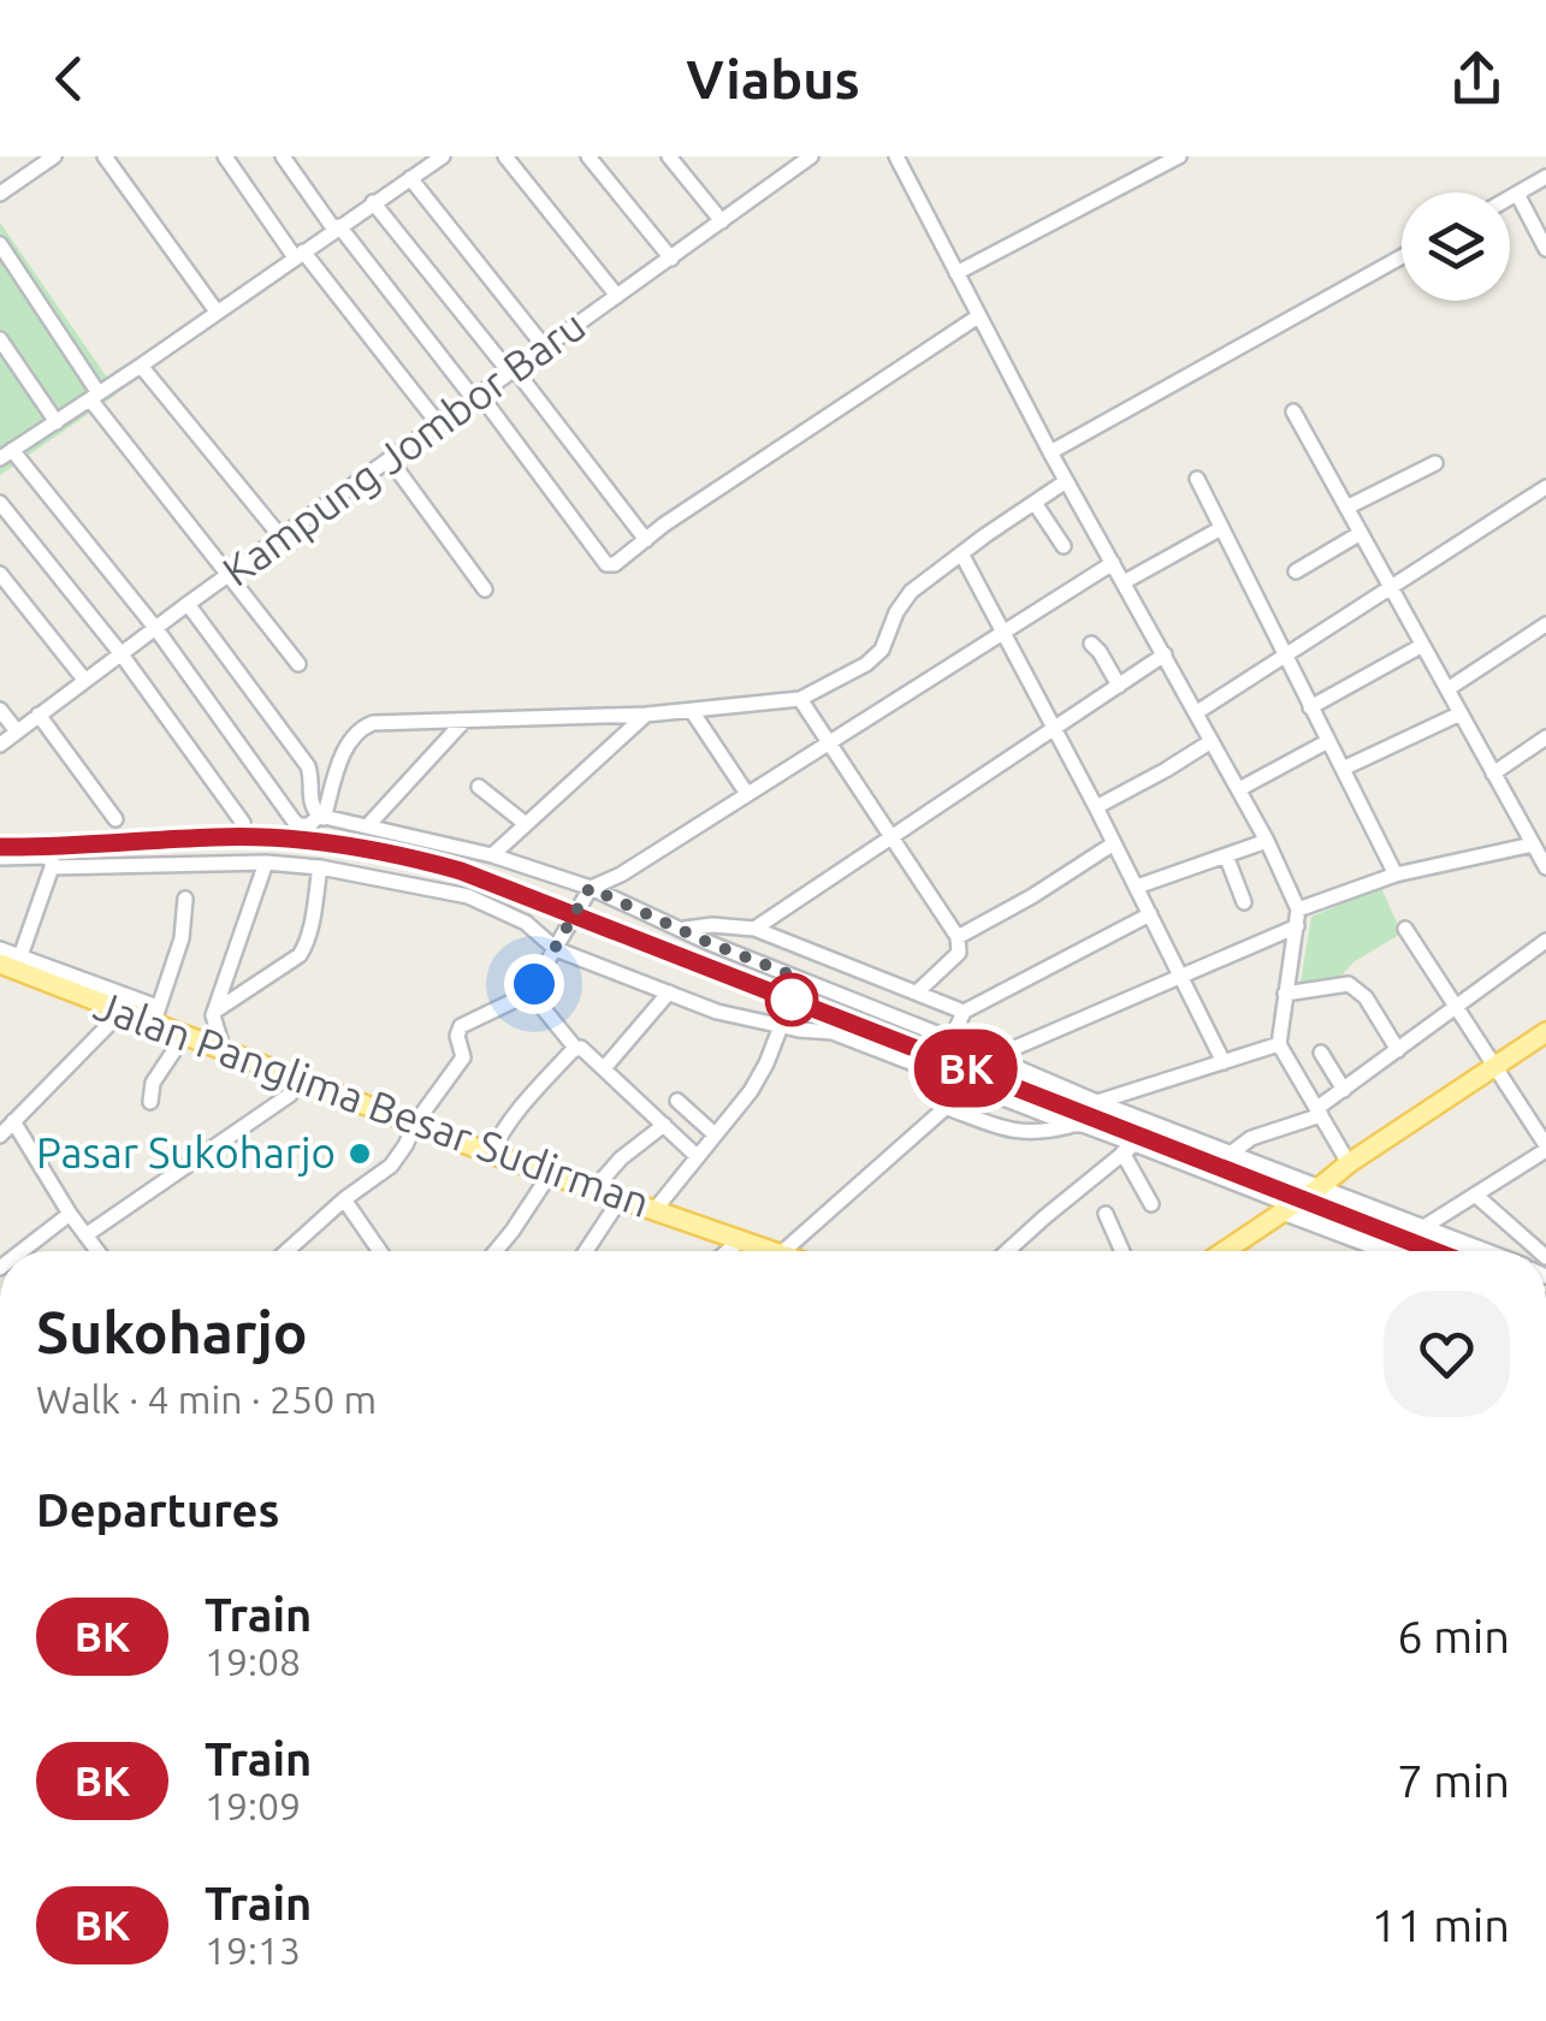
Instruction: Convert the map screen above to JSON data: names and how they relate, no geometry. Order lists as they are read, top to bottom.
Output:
{
  "streets": {
    "main road": ["Jalan Panglima Besar Sudirman"],
    "street": ["Kampung Jombor Baru"]
  },
  "places": ["Pasar Sukoharjo"],
  "page": {
    "header": "Viabus",
    "on_map": "BK",
    "heading": [
      ["Sukoharjo", "Walk · 4 min · 250 m"],
      "Departures"
    ],
    "list": [
      {
        "mark": "BK",
        "name": "Train",
        "note": "19:08",
        "value": "6 min"
      },
      {
        "mark": "BK",
        "name": "Train",
        "note": "19:09",
        "value": "7 min"
      },
      {
        "mark": "BK",
        "name": "Train",
        "note": "19:13",
        "value": "11 min"
      }
    ]
  }
}
